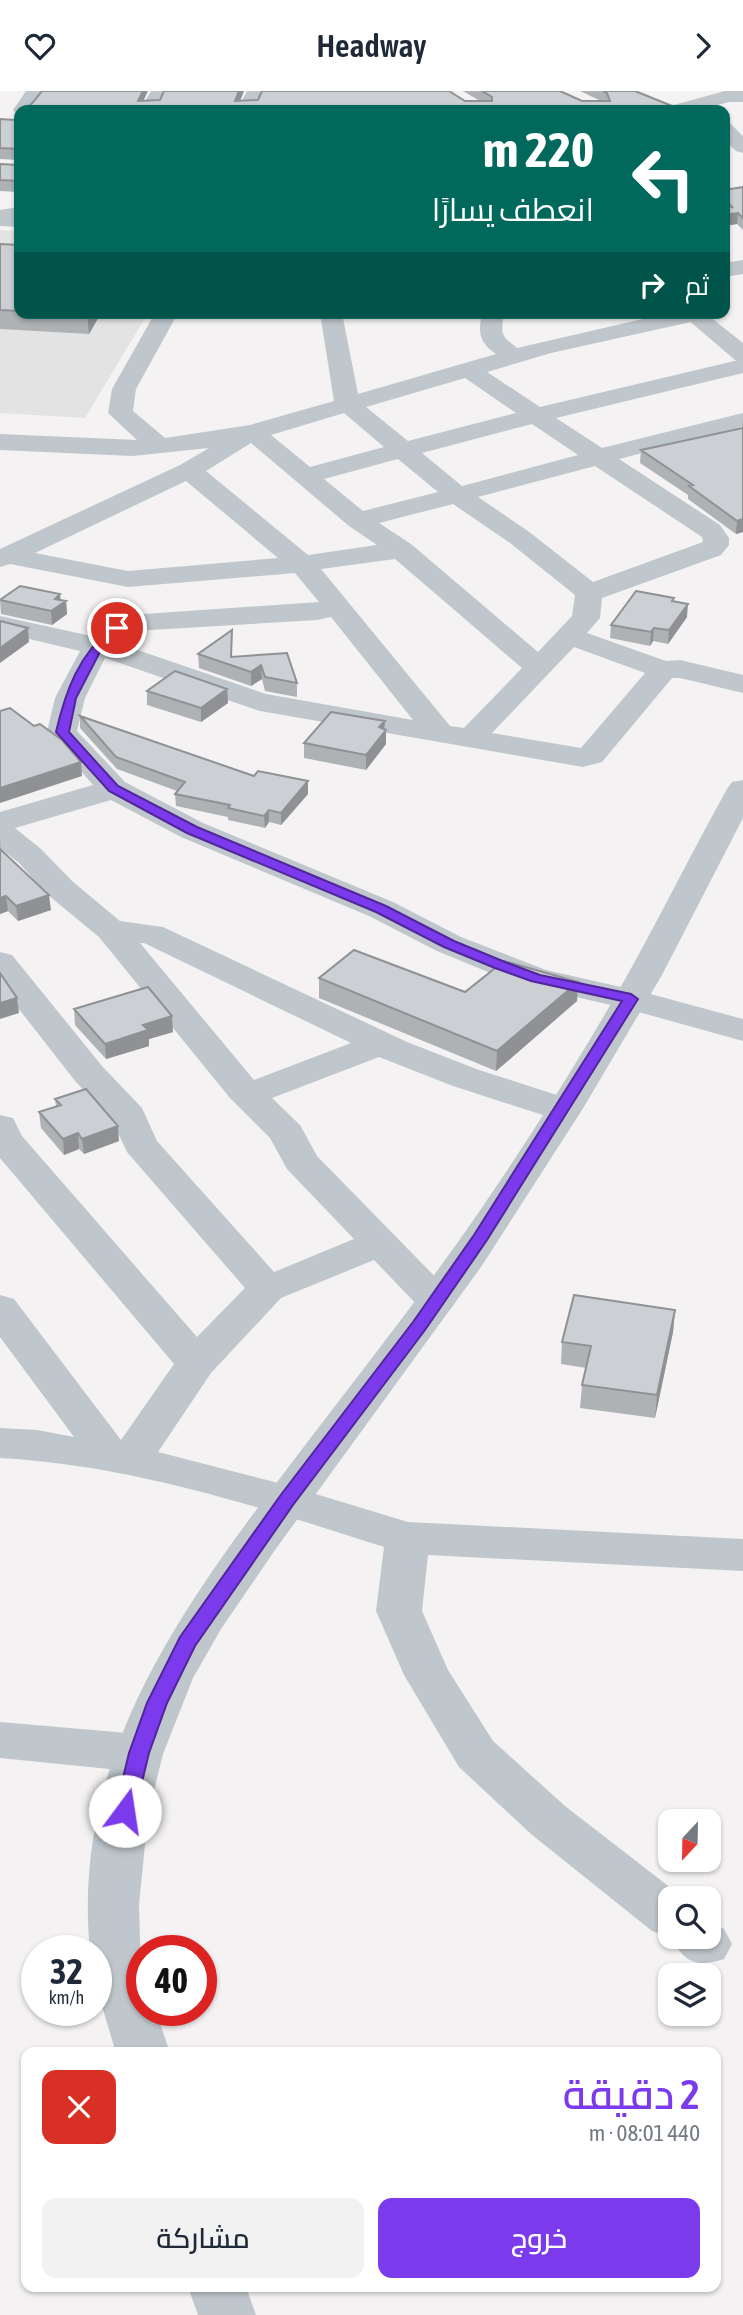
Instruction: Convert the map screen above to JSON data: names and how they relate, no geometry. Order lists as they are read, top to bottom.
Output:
{
  "north": "bottom",
  "page": {
    "header": "Headway",
    "turn": ["220 m", "انعطف يسارًا"],
    "then": "ثم",
    "speed": "32 km/h",
    "limit": "40",
    "heading": ["2 دقيقة", "440 m · 08:01"],
    "buttons": ["خروج", "مشاركة"]
  }
}
